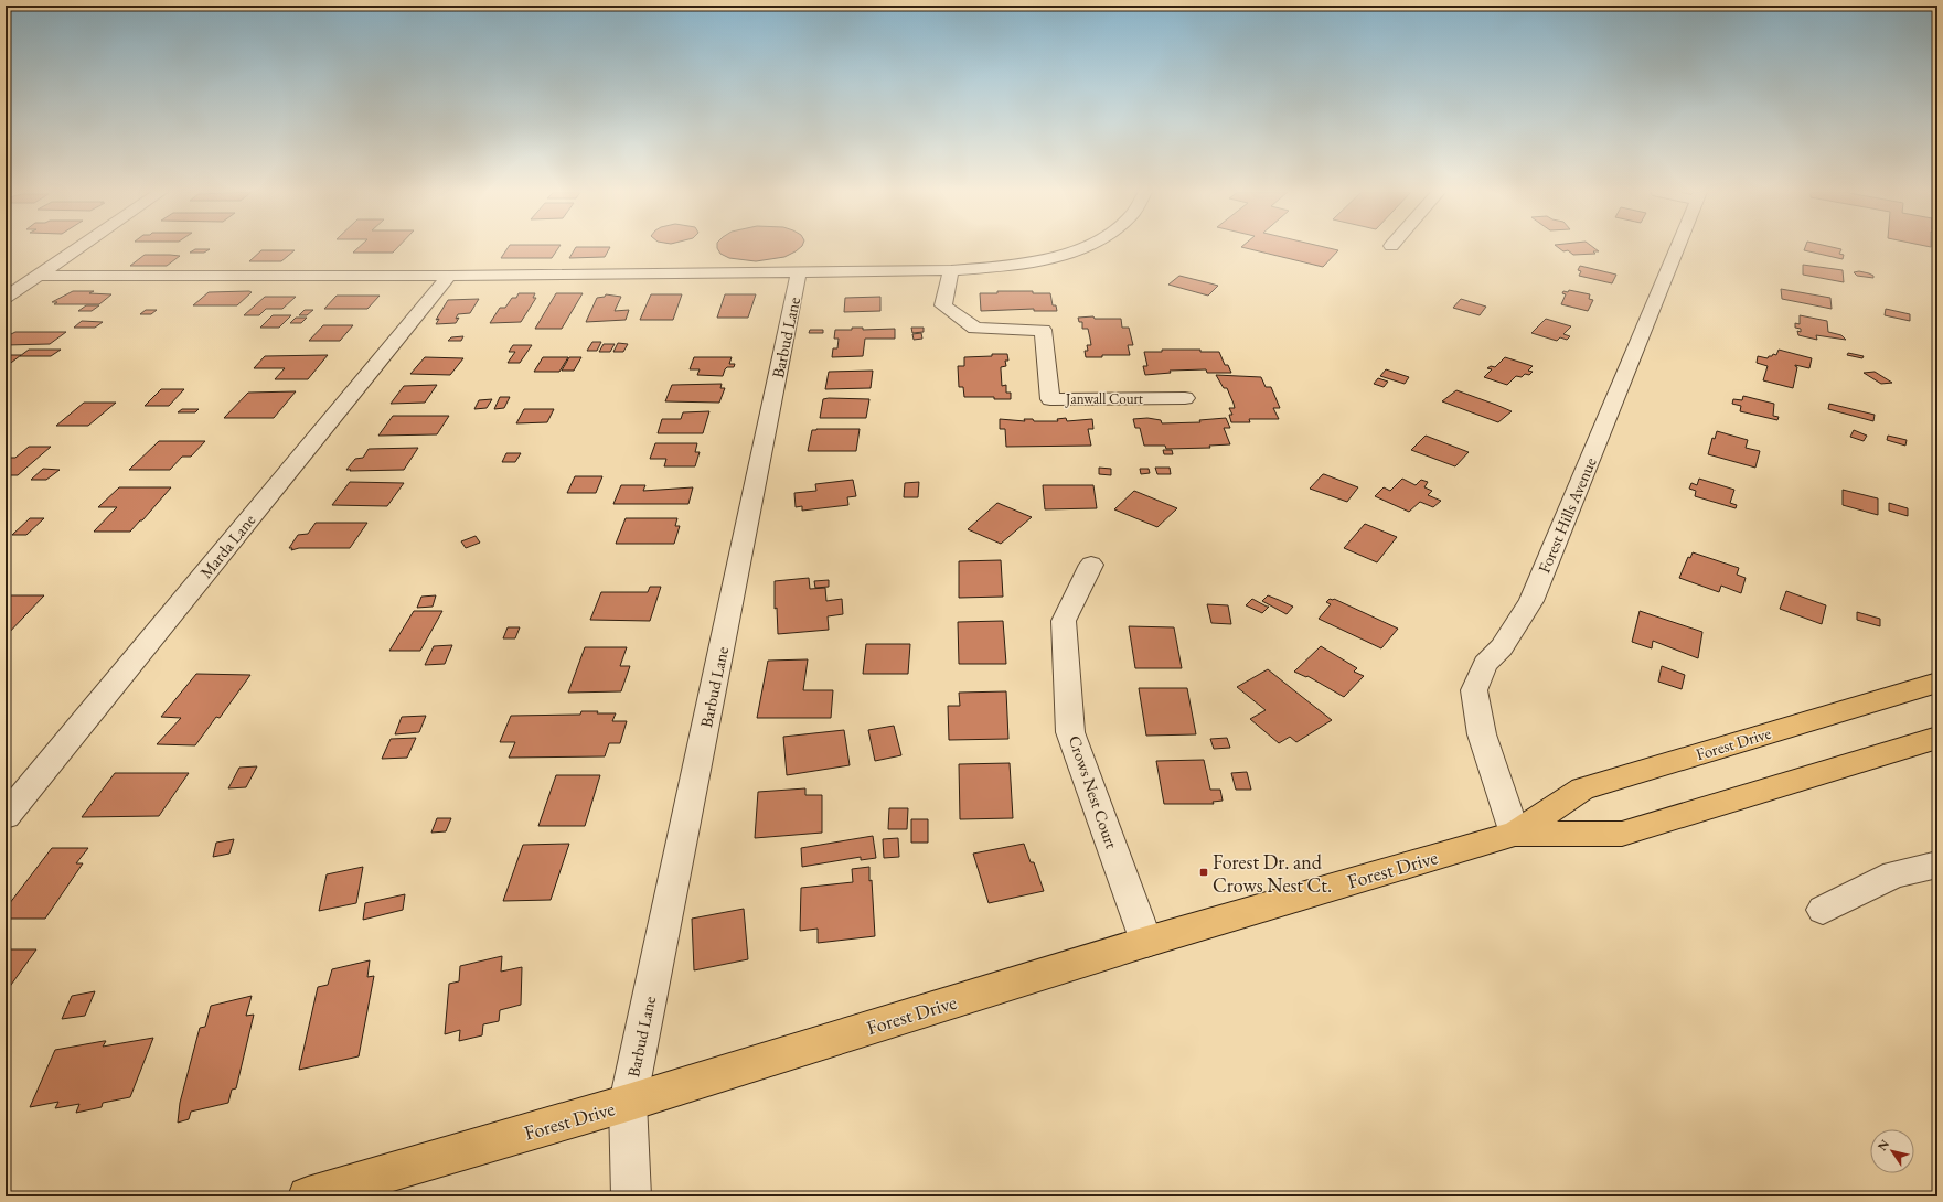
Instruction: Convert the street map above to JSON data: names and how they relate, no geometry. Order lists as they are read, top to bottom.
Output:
{
  "streets": {
    "main road": ["Forest Drive"],
    "street": [
      "Barbud Lane",
      "Janwall Court",
      "Forest Hills Avenue",
      "Marda Lane",
      "Crows Nest Court"
    ]
  },
  "crossings": [
    ["Barbud Lane", "Forest Drive"],
    ["Forest Hills Avenue", "Forest Drive"],
    ["Forest Drive", "Crows Nest Court"]
  ],
  "places": {
    "transit": ["Forest Dr. and Crows Nest Ct."]
  },
  "north": "top left"
}
